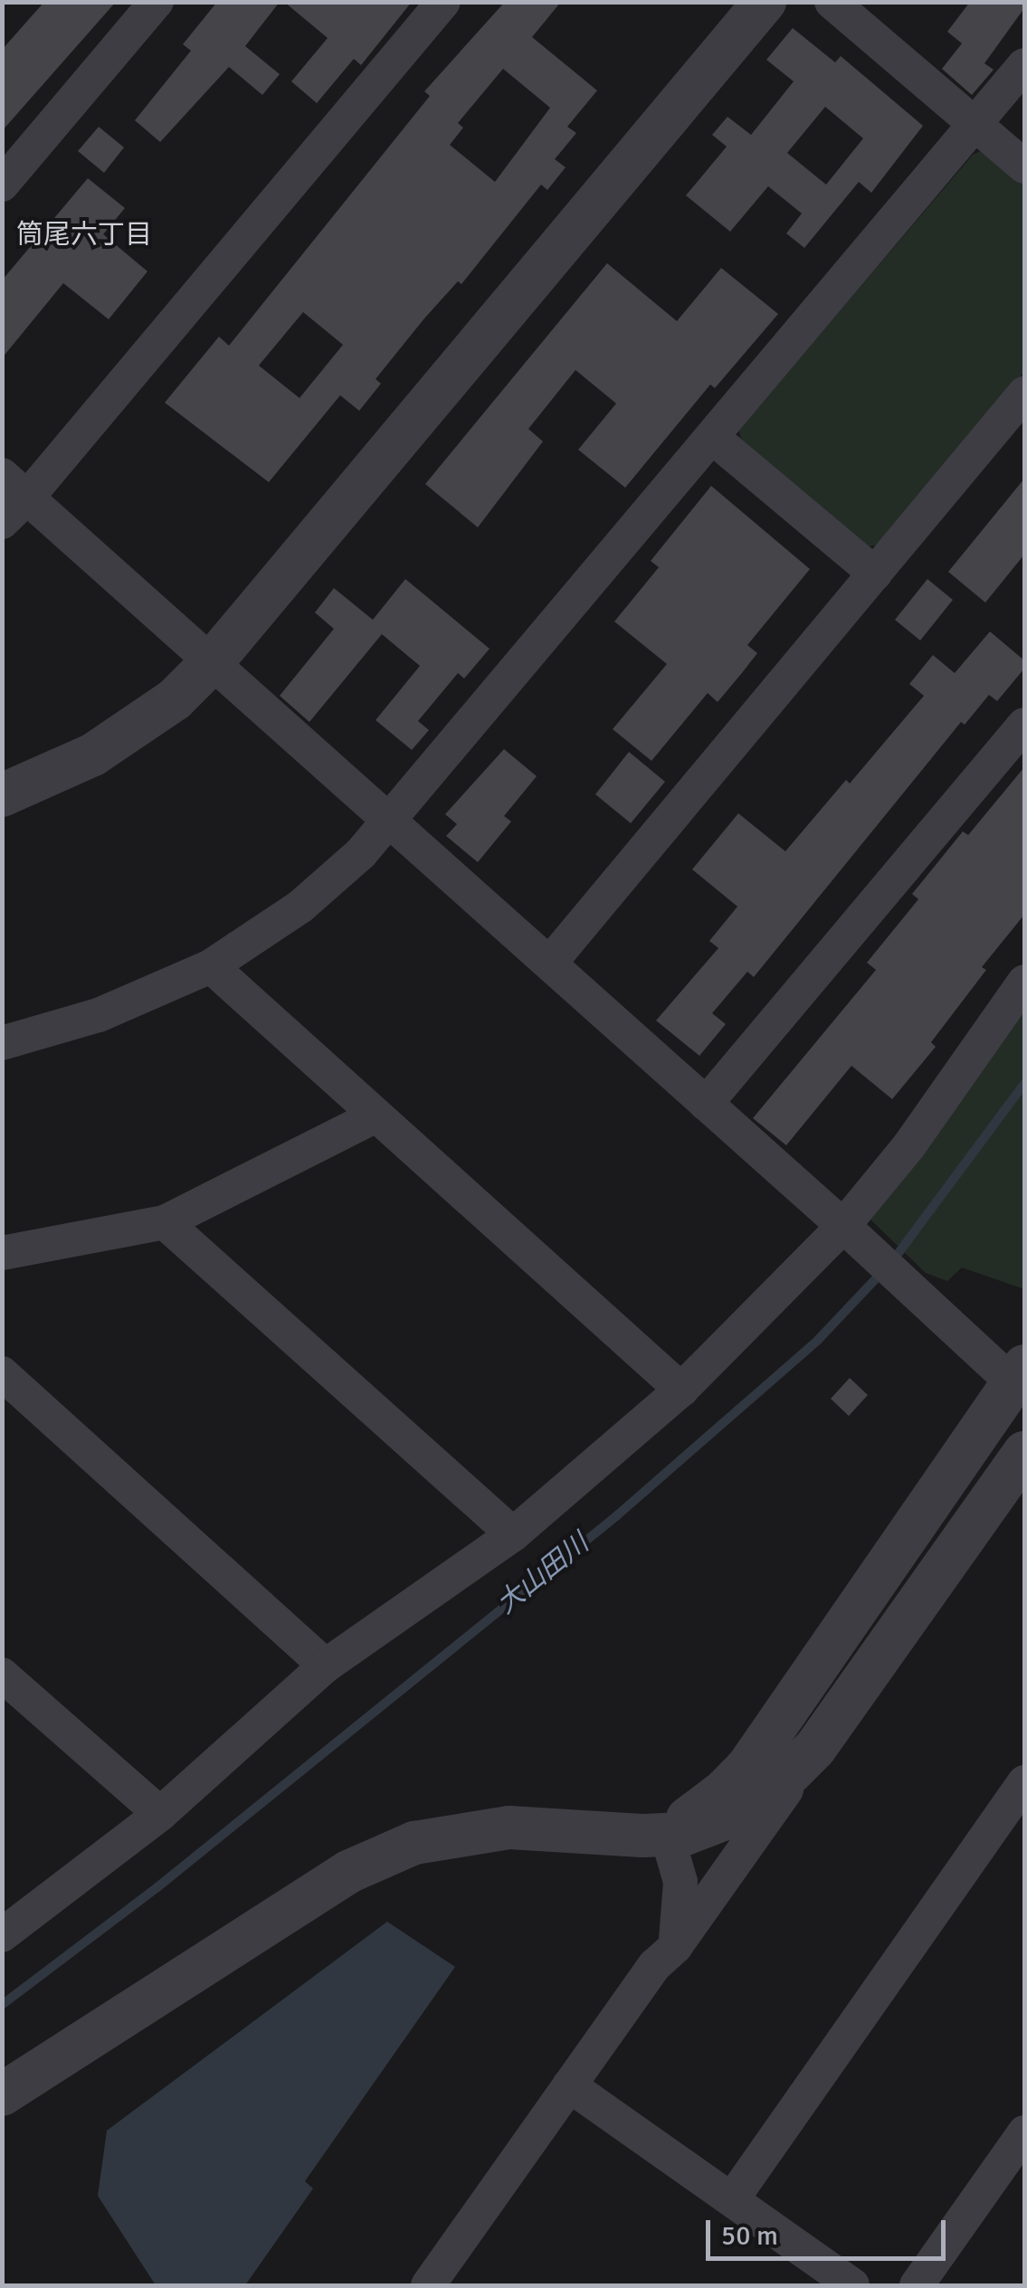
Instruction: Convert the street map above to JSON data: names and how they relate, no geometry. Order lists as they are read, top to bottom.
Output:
{
  "districts": ["筒尾六丁目"],
  "water": ["大山田川"],
  "scale_bar": "50 m"
}
